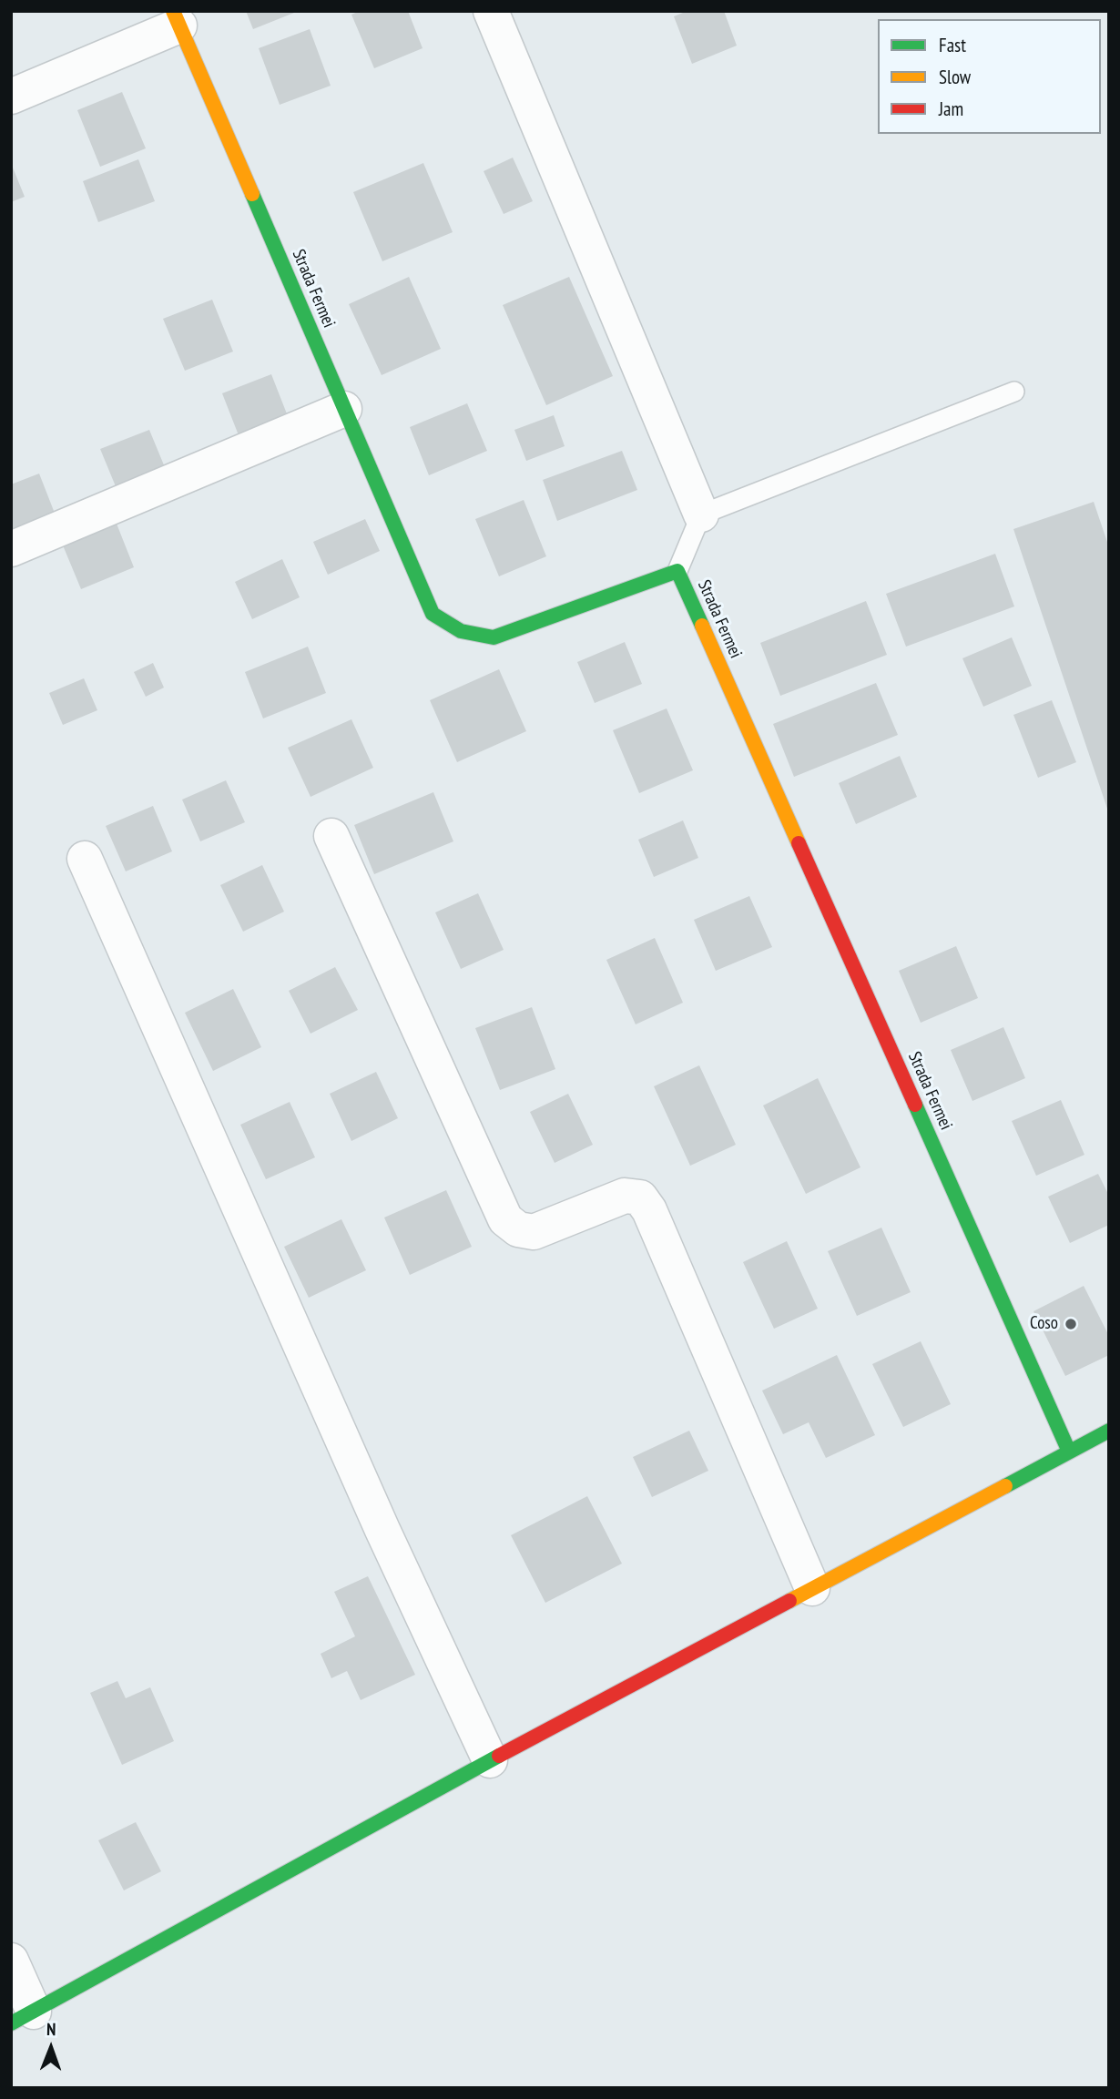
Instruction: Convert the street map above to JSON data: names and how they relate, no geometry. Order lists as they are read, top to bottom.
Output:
{
  "streets": {
    "street": ["Strada Fermei"]
  },
  "places": ["Coso"],
  "legend": ["Fast", "Slow", "Jam"],
  "north": "top"
}
